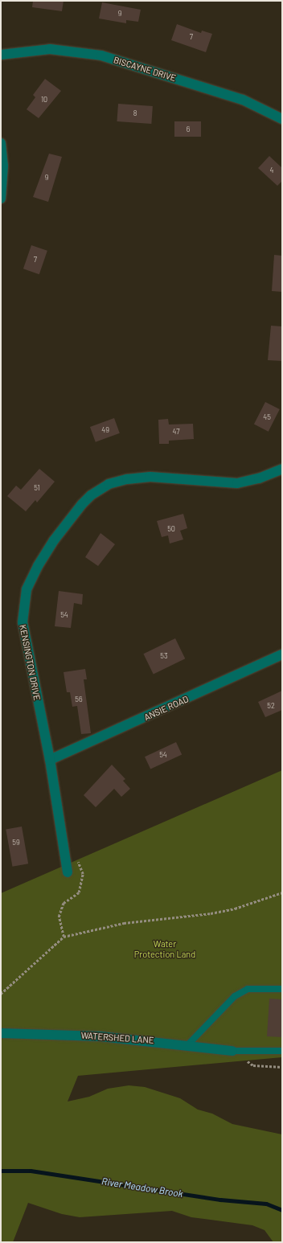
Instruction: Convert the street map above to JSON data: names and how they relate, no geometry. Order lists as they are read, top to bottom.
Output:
{
  "streets": {
    "street": [
      "BISCAYNE DRIVE",
      "KENSINGTON DRIVE",
      "ANSIE ROAD",
      "WATERSHED LANE"
    ]
  },
  "crossings": [
    ["KENSINGTON DRIVE", "ANSIE ROAD"]
  ],
  "water": ["River Meadow Brook"],
  "parks": ["Water Protection Land"],
  "house_numbers": [
    "9",
    "7",
    "10",
    "8",
    "6",
    "4",
    "9",
    "7",
    "45",
    "49",
    "47",
    "51",
    "50",
    "54",
    "53",
    "56",
    "52",
    "54",
    "59"
  ]
}
